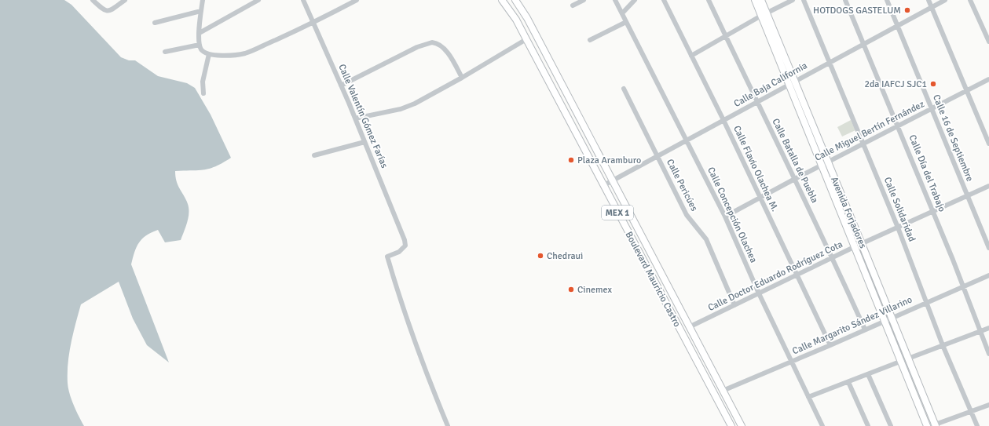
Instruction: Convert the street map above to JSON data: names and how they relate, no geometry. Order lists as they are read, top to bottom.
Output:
{
  "streets": {
    "main road": ["MEX 1", "Avenida Forjadores", "Boulevard Mauricio Castro"],
    "street": [
      "Calle Baja California",
      "Calle Valentín Gómez Farías",
      "Calle Miguel Bertín Fernández",
      "Calle 16 de Septiembre",
      "Calle Batalla de Puebla",
      "Calle Flavio Olachea M.",
      "Calle Día del Trabajo",
      "Calle Pericúes",
      "Calle Solidaridad",
      "Calle Concepción Olachea",
      "Calle Doctor Eduardo Rodríguez Cota",
      "Calle Margarito Sández Villarino"
    ]
  },
  "crossings": [
    ["Calle Baja California", "Calle 16 de Septiembre"],
    ["Calle Baja California", "Calle Batalla de Puebla"],
    ["Calle Baja California", "Calle Flavio Olachea M."],
    ["Calle Baja California", "Calle Día del Trabajo"],
    ["Calle Baja California", "Calle Pericúes"],
    ["Calle Baja California", "Calle Solidaridad"],
    ["Calle Baja California", "Avenida Forjadores"],
    ["Calle Baja California", "Calle Concepción Olachea"],
    ["Calle Baja California", "Boulevard Mauricio Castro"],
    ["Calle Miguel Bertín Fernández", "Calle 16 de Septiembre"],
    ["Calle Miguel Bertín Fernández", "Calle Batalla de Puebla"],
    ["Calle Miguel Bertín Fernández", "Calle Flavio Olachea M."],
    ["Calle Miguel Bertín Fernández", "Calle Día del Trabajo"],
    ["Calle Miguel Bertín Fernández", "Calle Solidaridad"],
    ["Calle Miguel Bertín Fernández", "Avenida Forjadores"],
    ["Calle Miguel Bertín Fernández", "Calle Concepción Olachea"],
    ["Calle 16 de Septiembre", "Calle Doctor Eduardo Rodríguez Cota"],
    ["Calle Batalla de Puebla", "Calle Doctor Eduardo Rodríguez Cota"],
    ["Calle Batalla de Puebla", "Calle Margarito Sández Villarino"],
    ["Calle Flavio Olachea M.", "Calle Doctor Eduardo Rodríguez Cota"],
    ["Calle Flavio Olachea M.", "Calle Margarito Sández Villarino"],
    ["Calle Día del Trabajo", "Calle Doctor Eduardo Rodríguez Cota"],
    ["Calle Día del Trabajo", "Calle Margarito Sández Villarino"],
    ["Calle Pericúes", "Calle Doctor Eduardo Rodríguez Cota"],
    ["Calle Solidaridad", "Calle Doctor Eduardo Rodríguez Cota"],
    ["Calle Solidaridad", "Calle Margarito Sández Villarino"],
    ["Avenida Forjadores", "Calle Doctor Eduardo Rodríguez Cota"],
    ["Avenida Forjadores", "Calle Margarito Sández Villarino"],
    ["Calle Concepción Olachea", "Calle Doctor Eduardo Rodríguez Cota"],
    ["Calle Concepción Olachea", "Calle Margarito Sández Villarino"],
    ["Calle Doctor Eduardo Rodríguez Cota", "Boulevard Mauricio Castro"],
    ["Boulevard Mauricio Castro", "Calle Margarito Sández Villarino"]
  ],
  "places": [
    "HOTDOGS GASTELUM",
    "2da IAFCJ SJC1",
    "Plaza Aramburo",
    "Chedraui",
    "Cinemex"
  ]
}
